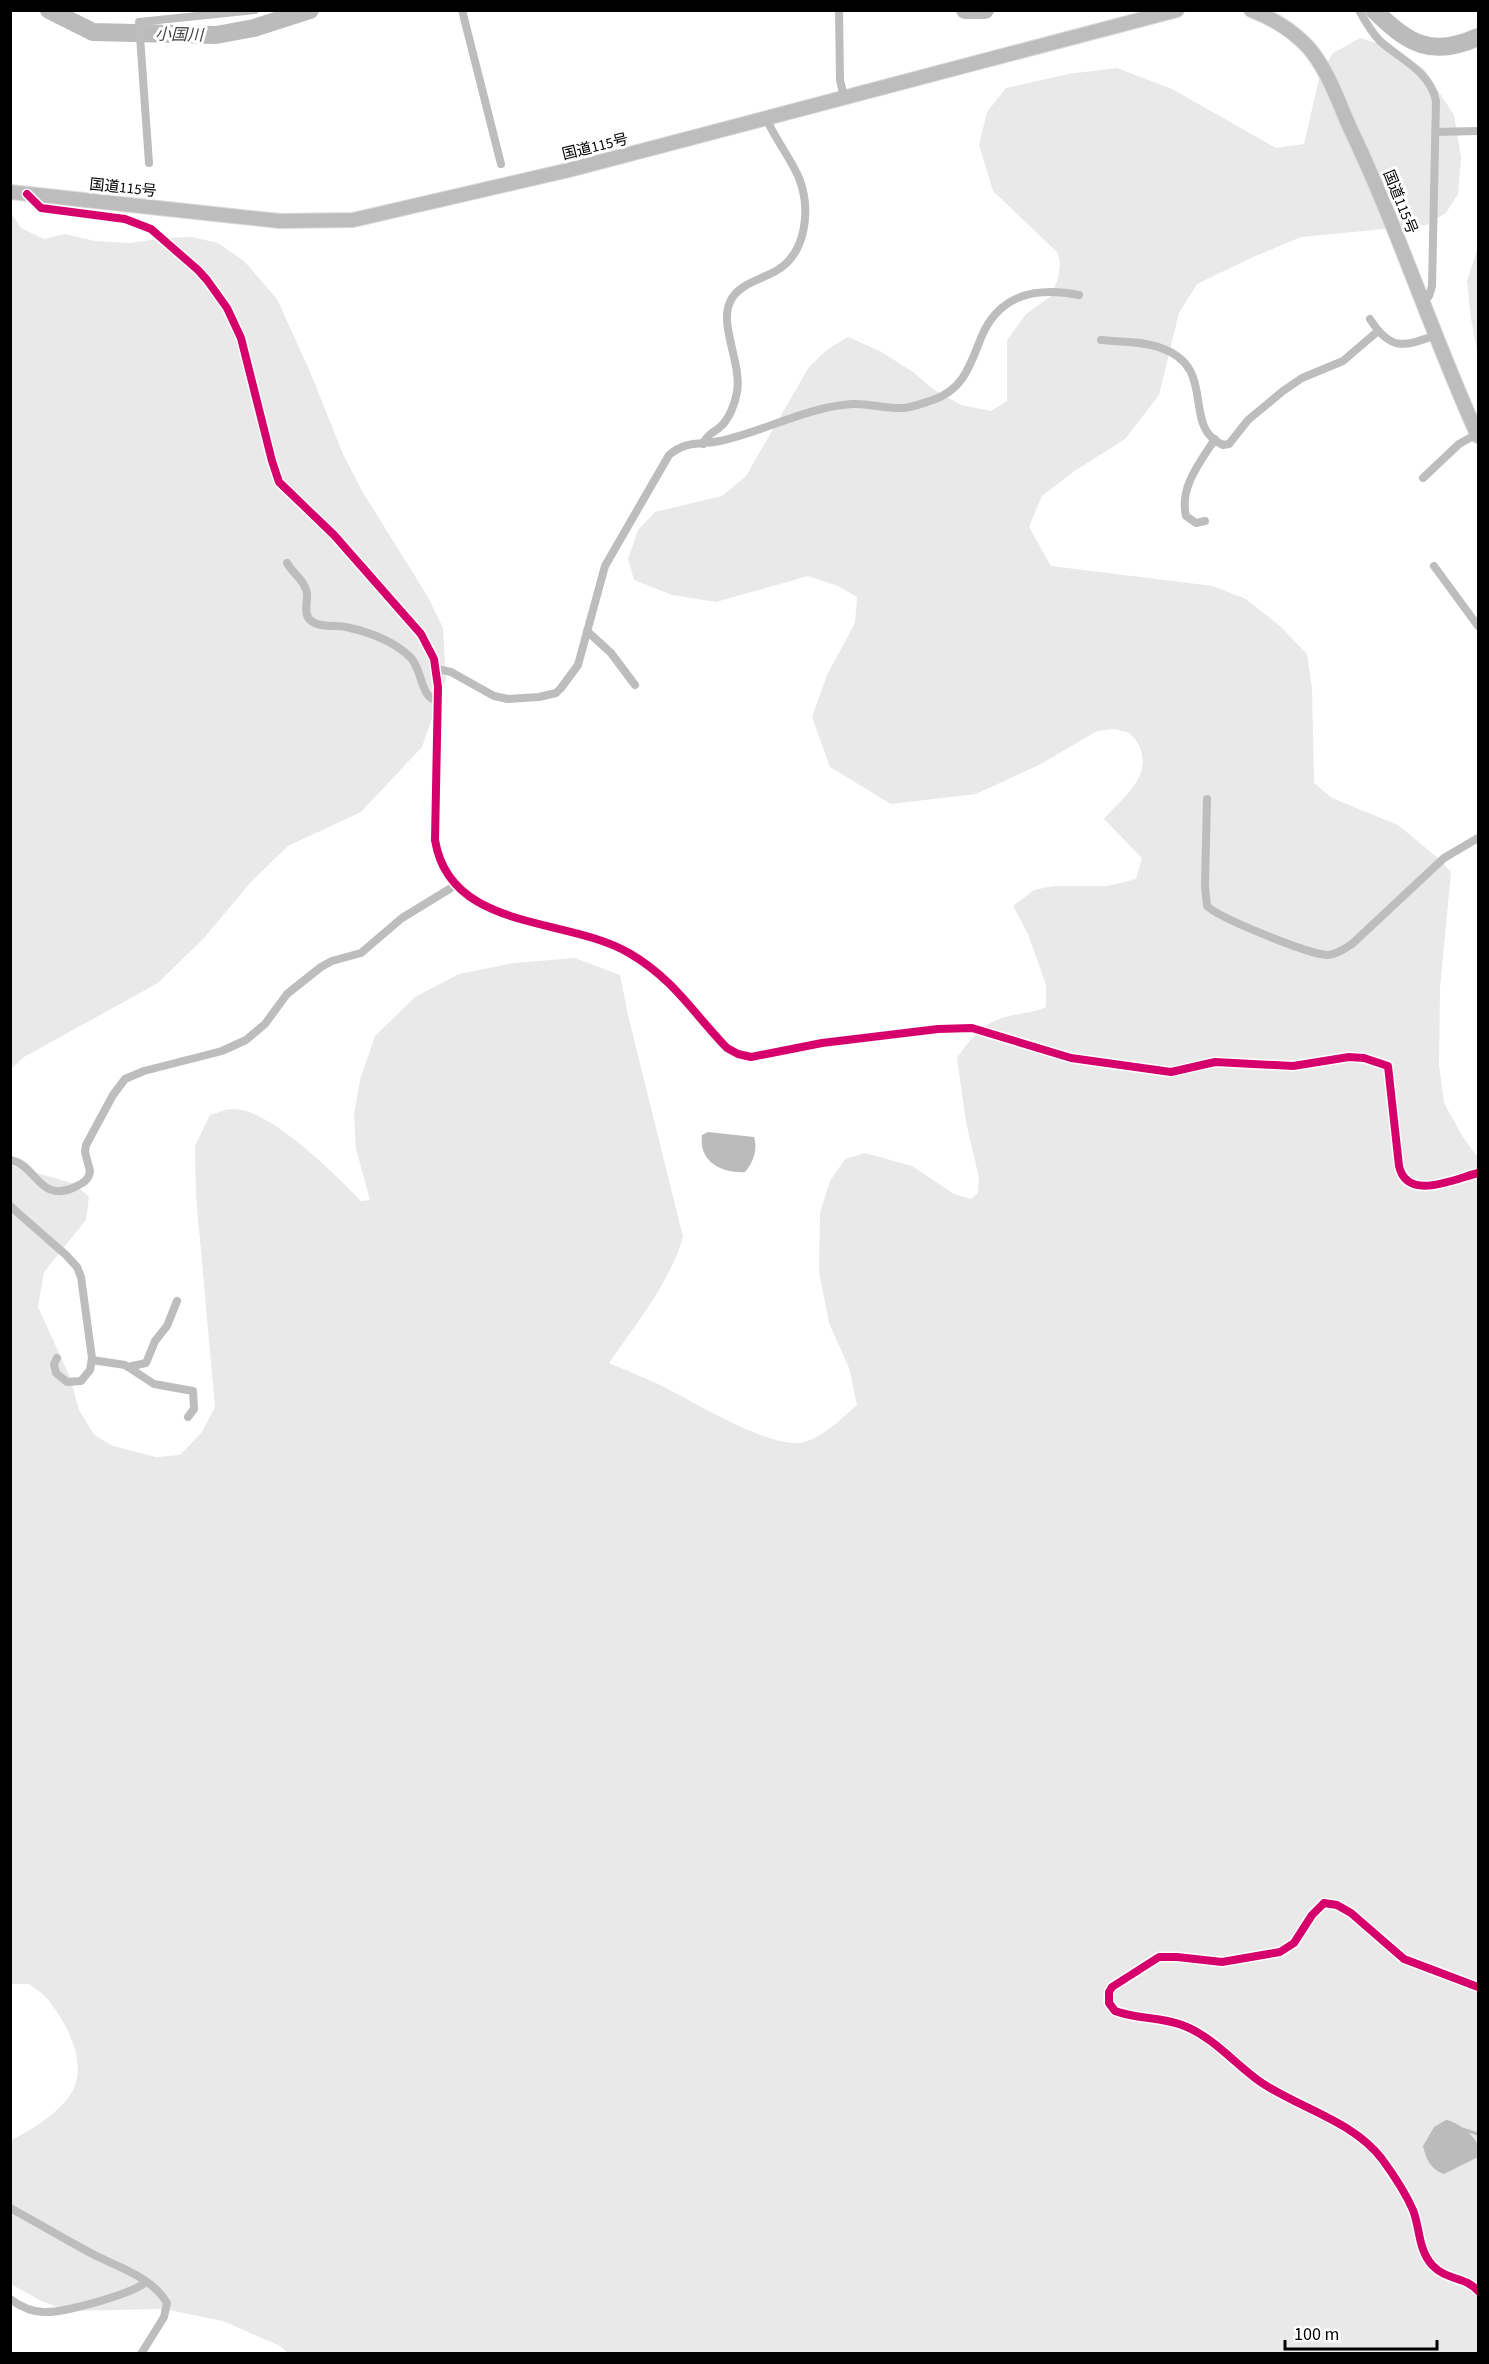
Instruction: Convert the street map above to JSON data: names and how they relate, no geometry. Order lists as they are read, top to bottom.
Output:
{
  "streets": {
    "highway": ["国道115号"]
  },
  "water": ["小国川"],
  "scale_bar": "100 m"
}
